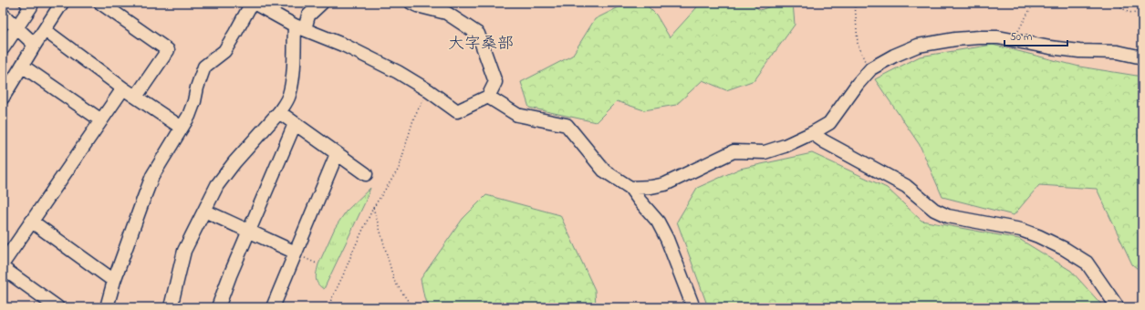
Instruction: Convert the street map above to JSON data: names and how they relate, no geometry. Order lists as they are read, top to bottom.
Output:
{
  "districts": ["大字桑部"],
  "scale_bar": "50 m"
}
